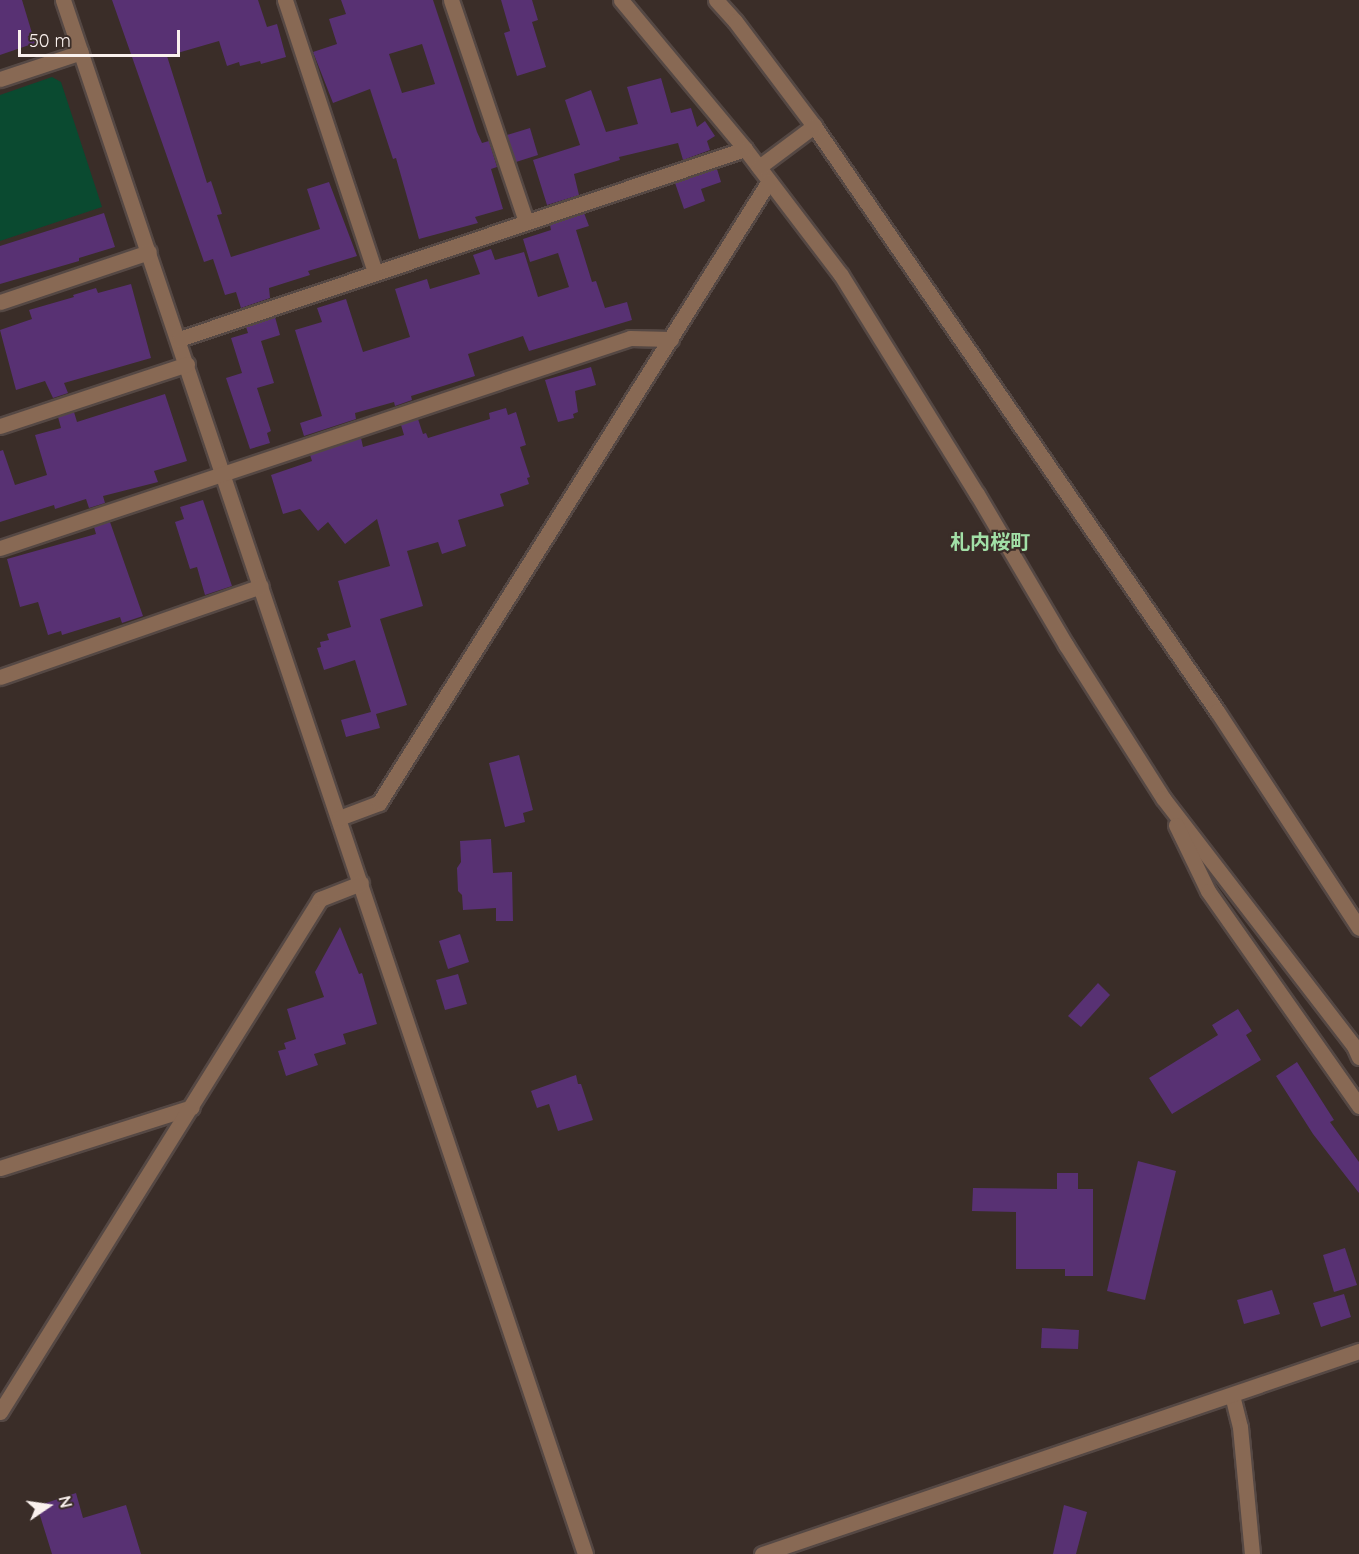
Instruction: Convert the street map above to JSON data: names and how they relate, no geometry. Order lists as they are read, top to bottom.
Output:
{
  "districts": ["札内桜町"],
  "scale_bar": "50 m",
  "north": "right"
}
